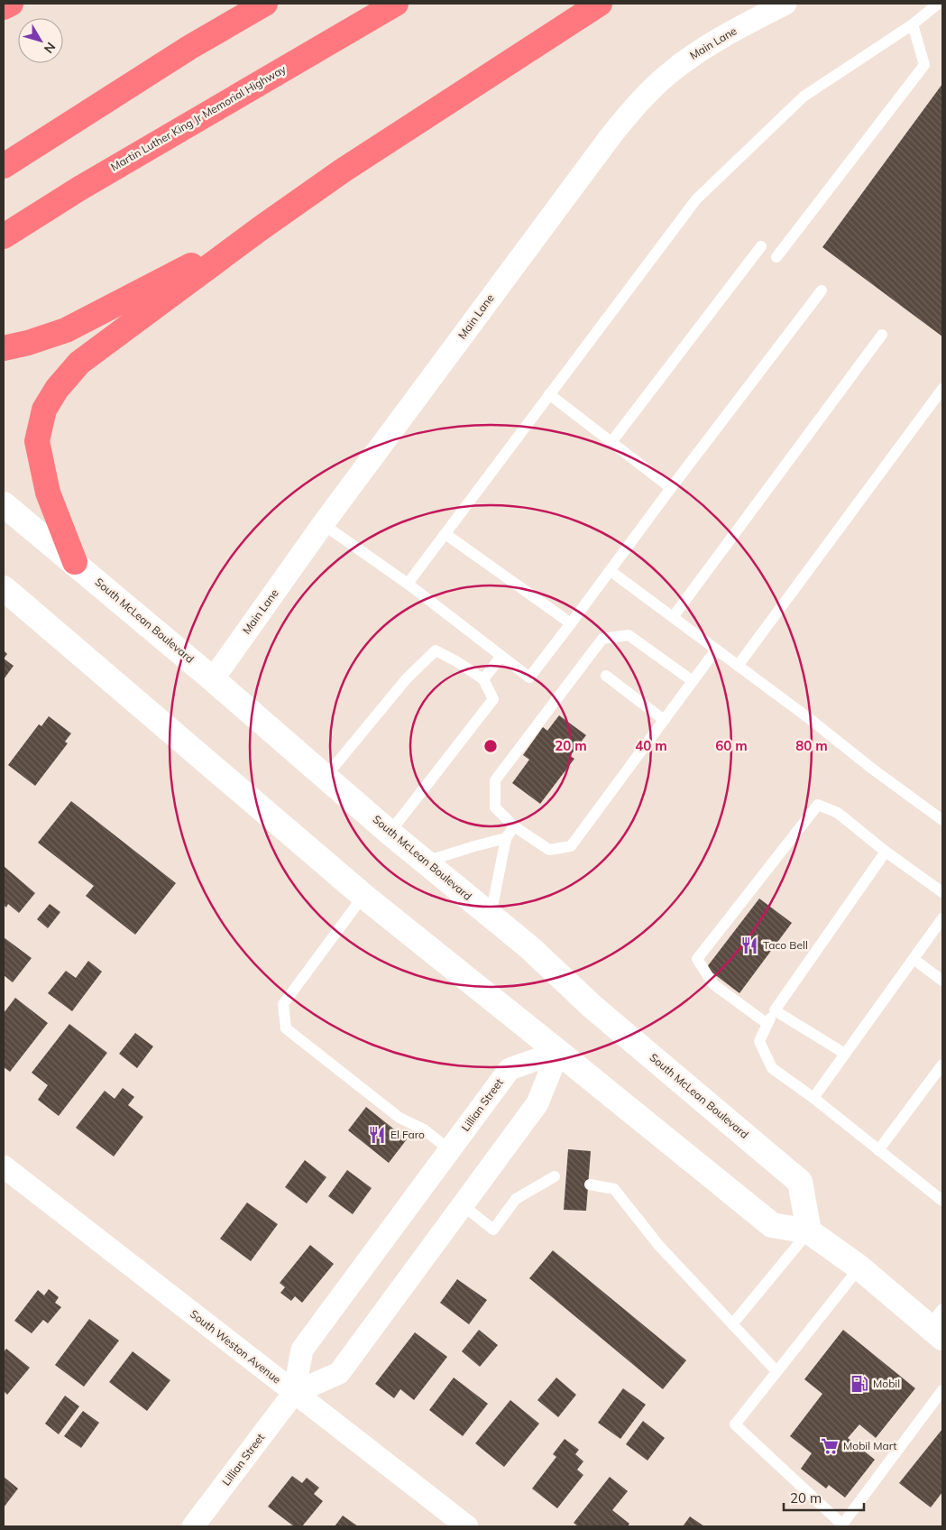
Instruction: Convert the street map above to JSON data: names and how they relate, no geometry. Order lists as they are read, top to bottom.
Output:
{
  "streets": {
    "highway": ["Martin Luther King Jr Memorial Highway"],
    "main road": ["South McLean Boulevard"],
    "street": ["Main Lane", "Lillian Street", "South Weston Avenue"]
  },
  "crossings": [
    ["Main Lane", "South McLean Boulevard"],
    ["Lillian Street", "South Weston Avenue"]
  ],
  "places": {
    "restaurant": ["Taco Bell", "El Faro"],
    "fuel station": ["Mobil"],
    "supermarket": ["Mobil Mart"]
  },
  "scale_bar": "20 m",
  "north": "bottom right",
  "rings": [
    "20 m",
    "40 m",
    "60 m",
    "80 m"
  ]
}
